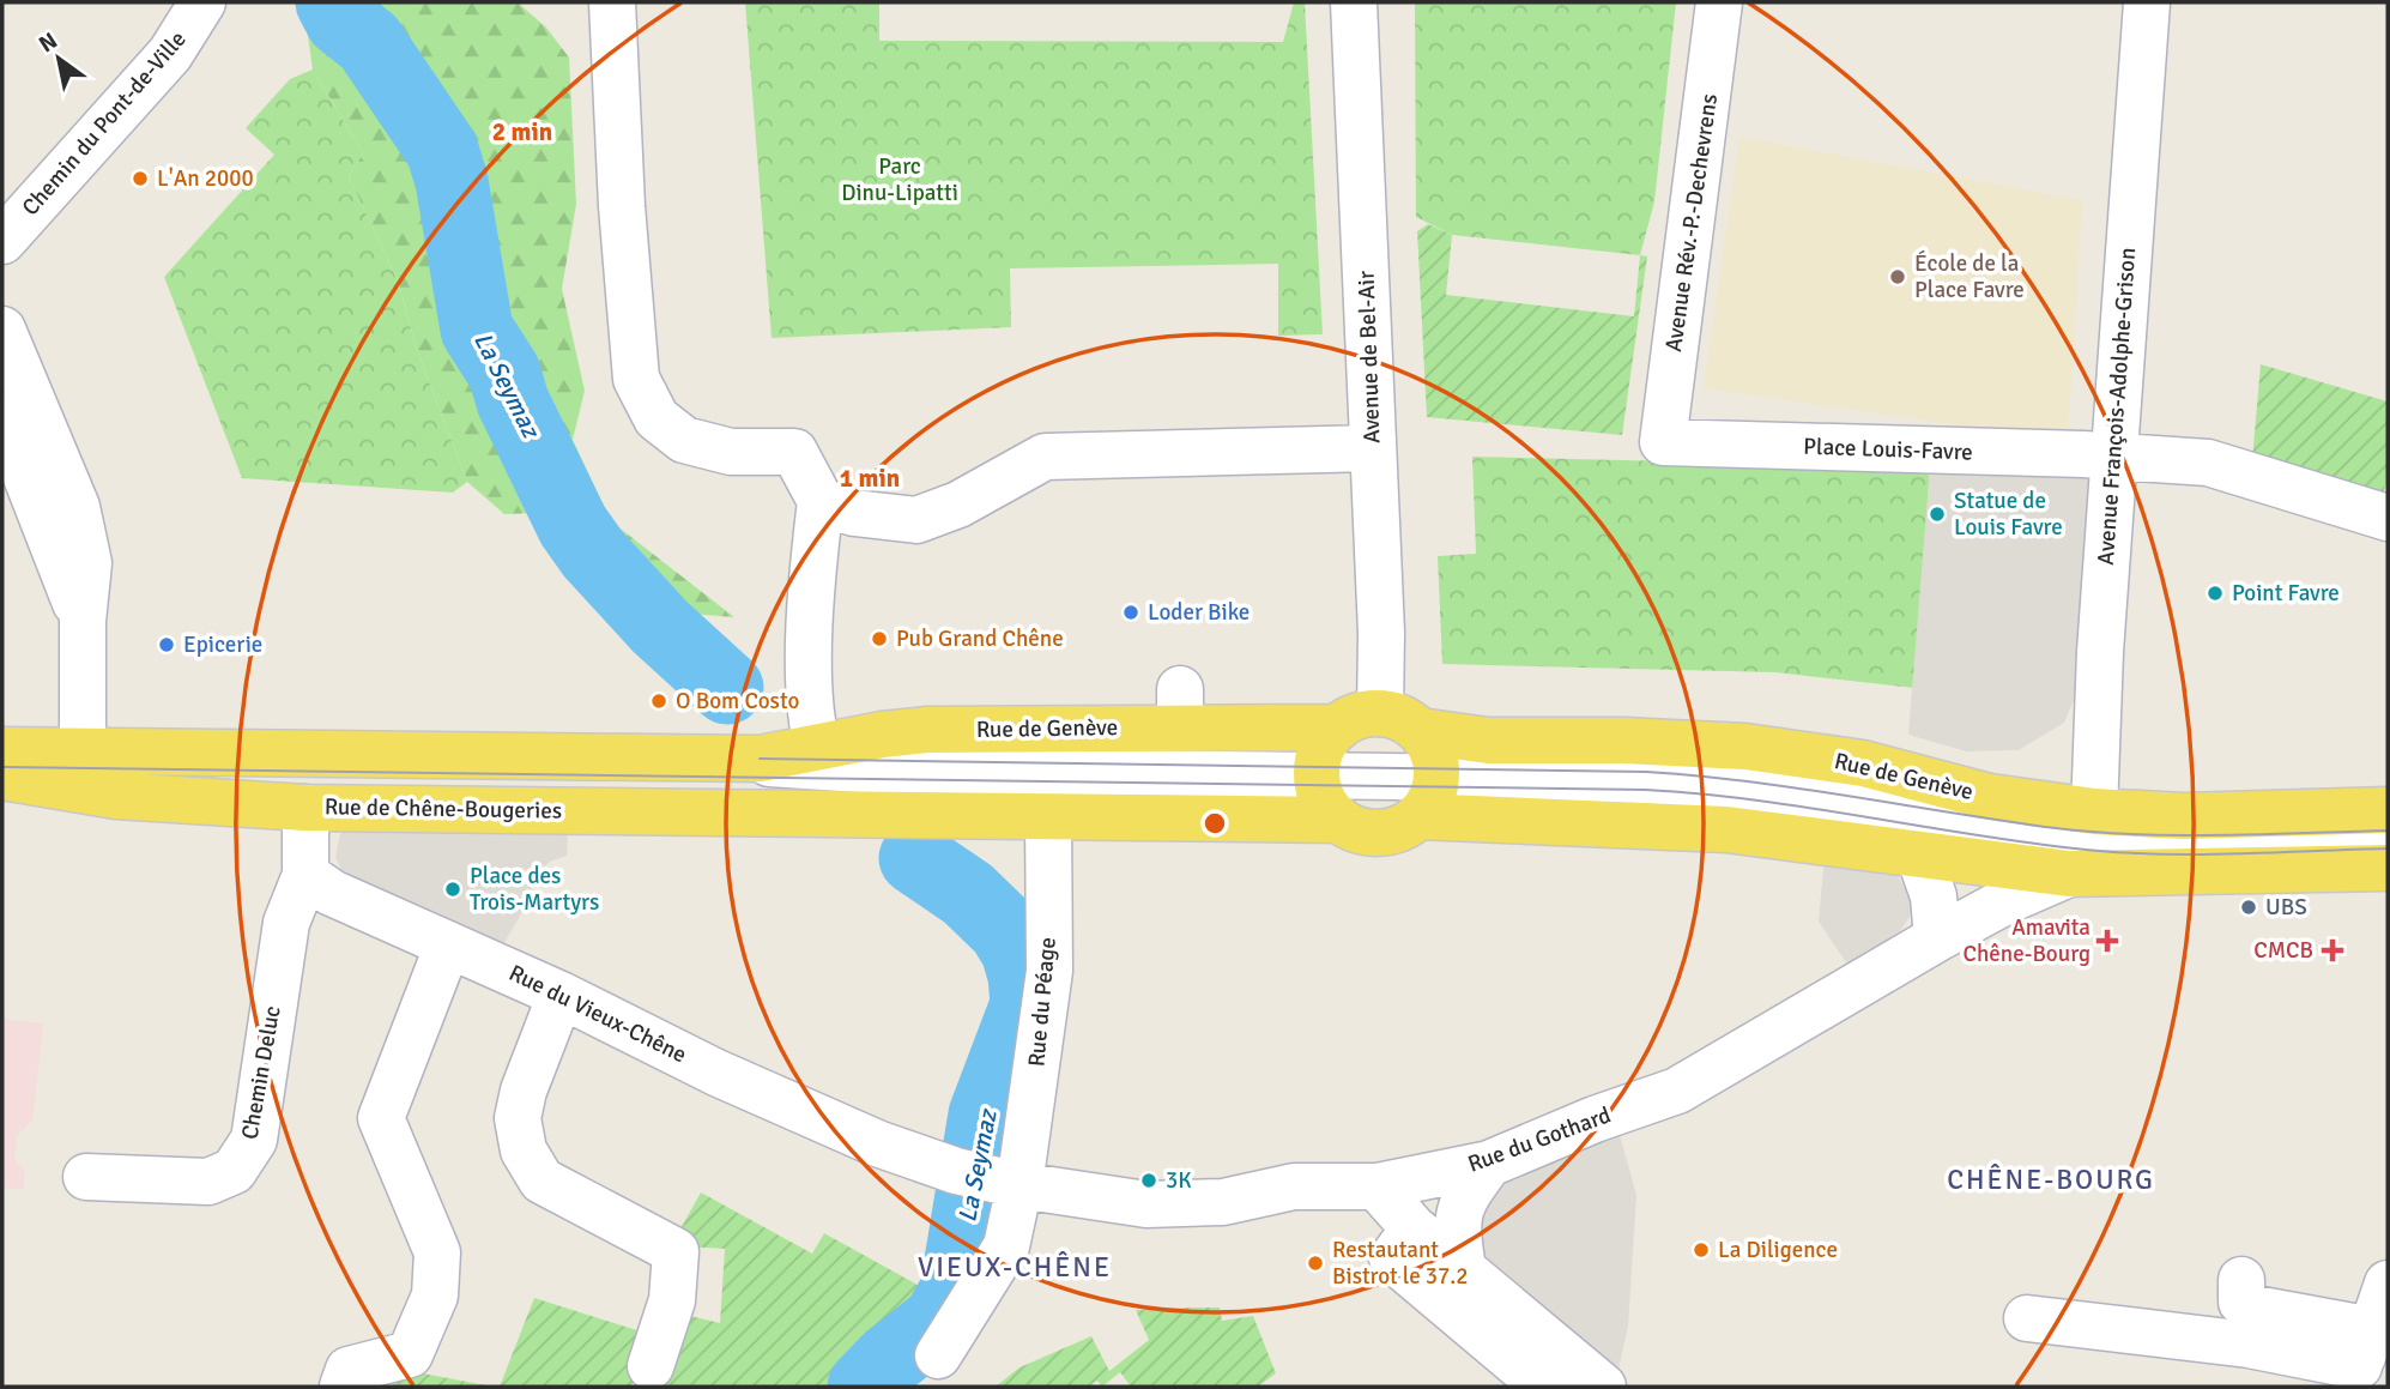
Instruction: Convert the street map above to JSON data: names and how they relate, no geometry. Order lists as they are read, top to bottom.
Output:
{
  "streets": {
    "main road": ["Rue de Genève", "Rue de Chêne-Bougeries"],
    "street": [
      "Chemin du Pont-de-Ville",
      "Avenue Rév.-P.-Dechevrens",
      "Avenue de Bel-Air",
      "Avenue François-Adolphe-Grison",
      "Place Louis-Favre",
      "Rue du Péage",
      "Rue du Vieux-Chêne",
      "Chemin Deluc",
      "Rue du Gothard"
    ]
  },
  "crossings": [
    ["Avenue Rév.-P.-Dechevrens", "Place Louis-Favre"],
    ["Avenue de Bel-Air", "Rue de Genève"],
    ["Avenue François-Adolphe-Grison", "Place Louis-Favre"],
    ["Avenue François-Adolphe-Grison", "Rue de Genève"],
    ["Avenue François-Adolphe-Grison", "Rue du Gothard"],
    ["Rue de Genève", "Rue de Chêne-Bougeries"],
    ["Rue de Genève", "Rue du Péage"],
    ["Rue de Genève", "Rue du Gothard"],
    ["Rue du Péage", "Rue du Vieux-Chêne"],
    ["Rue du Péage", "Rue du Gothard"],
    ["Rue du Vieux-Chêne", "Chemin Deluc"],
    ["Rue du Vieux-Chêne", "Rue du Gothard"]
  ],
  "districts": ["CHÊNE-BOURG", "VIEUX-CHÊNE"],
  "water": ["La Seymaz"],
  "parks": ["Parc Dinu-Lipatti"],
  "places": {
    "other": [
      "L'An 2000",
      "École de la Place Favre",
      "Statue de Louis Favre",
      "Point Favre",
      "Loder Bike",
      "Pub Grand Chêne",
      "Epicerie",
      "O Bom Costo",
      "Place des Trois-Martyrs",
      "UBS",
      "3K",
      "La Diligence",
      "Restautant Bistrot le 37.2"
    ],
    "health": ["Amavita Chêne-Bourg", "CMCB"]
  },
  "north": "top left",
  "rings": ["2 min", "1 min"]
}
